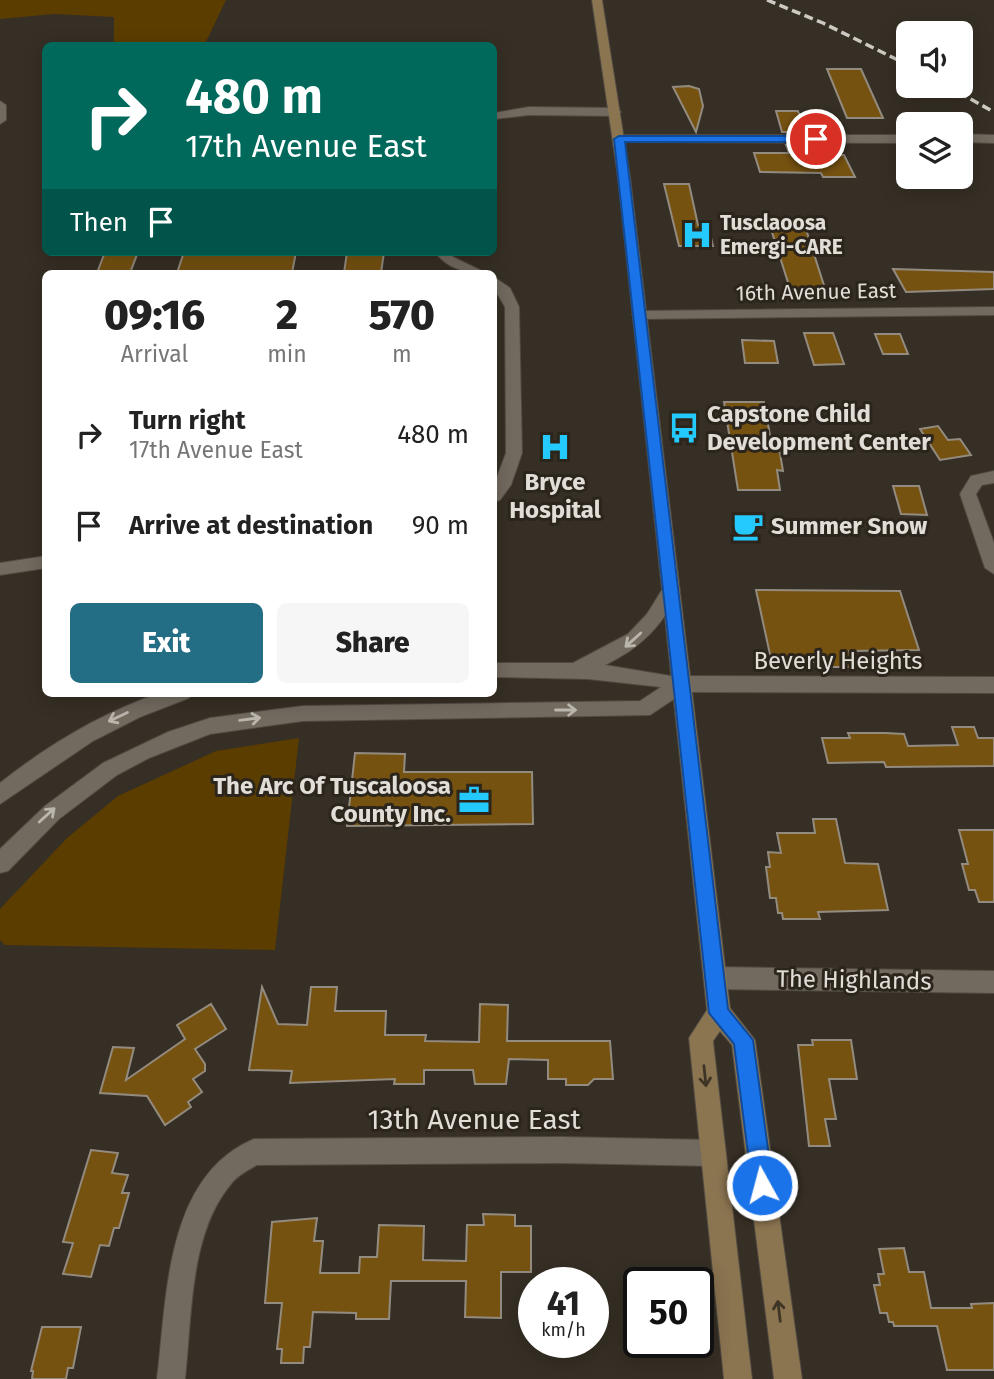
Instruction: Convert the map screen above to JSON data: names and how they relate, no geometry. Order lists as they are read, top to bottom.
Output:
{
  "streets": {
    "street": [
      "16th Avenue East",
      "Beverly Heights",
      "The Highlands",
      "13th Avenue East"
    ]
  },
  "places": {
    "hospital": ["Tusclaoosa Emergi-CARE", "Bryce Hospital"],
    "bus stop": ["Capstone Child Development Center"],
    "cafe": ["Summer Snow"],
    "office": ["The Arc Of Tuscaloosa County Inc."]
  },
  "page": {
    "turn": ["480 m", "17th Avenue East"],
    "then": "Then",
    "eta": [
      "09:16",
      "Arrival",
      "2",
      "min",
      "570",
      "m"
    ],
    "list": [
      {
        "name": "Turn right",
        "note": "17th Avenue East",
        "value": "480 m"
      },
      {
        "name": "Arrive at destination",
        "value": "90 m"
      }
    ],
    "buttons": ["Exit", "Share"],
    "speed": "41 km/h",
    "limit": "50"
  }
}
